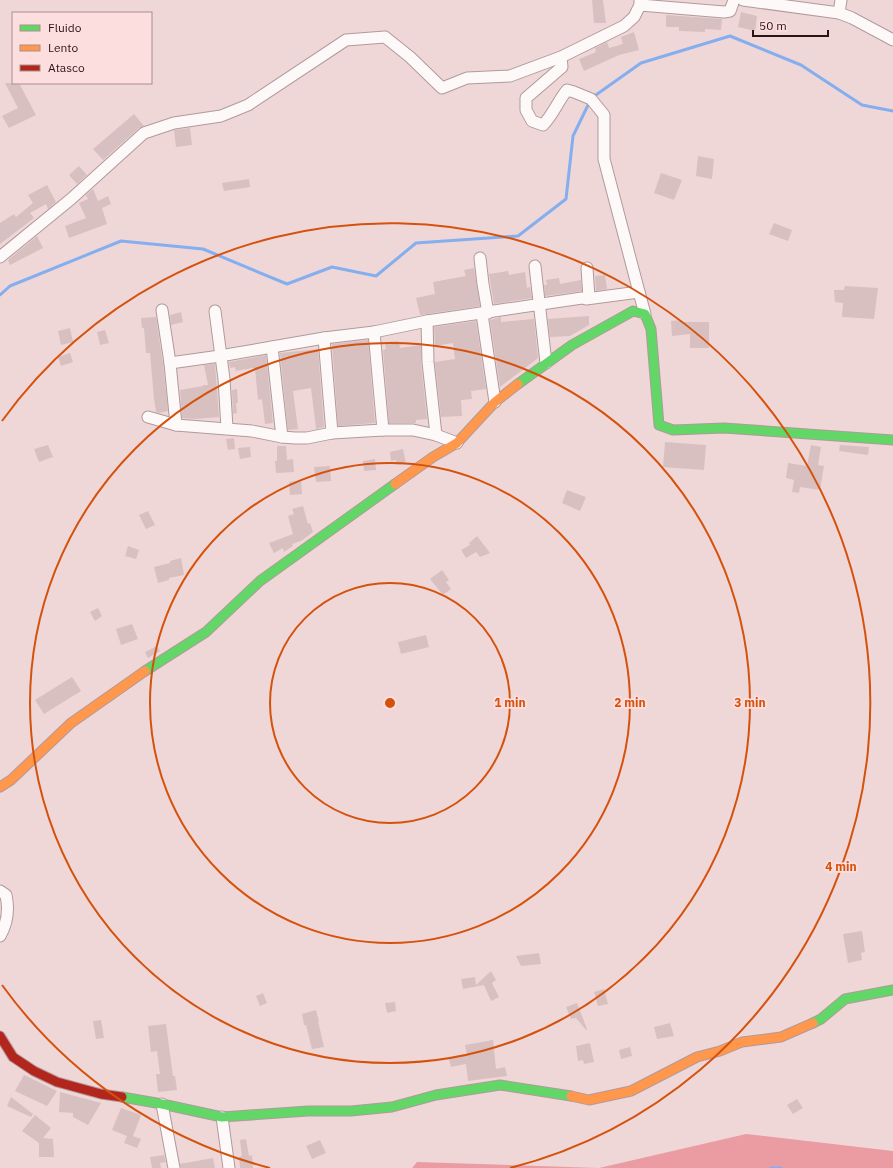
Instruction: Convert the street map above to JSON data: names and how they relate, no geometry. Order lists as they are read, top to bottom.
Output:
{
  "legend": ["Fluido", "Lento", "Atasco"],
  "scale_bar": "50 m",
  "rings": [
    "1 min",
    "2 min",
    "3 min",
    "4 min"
  ]
}
